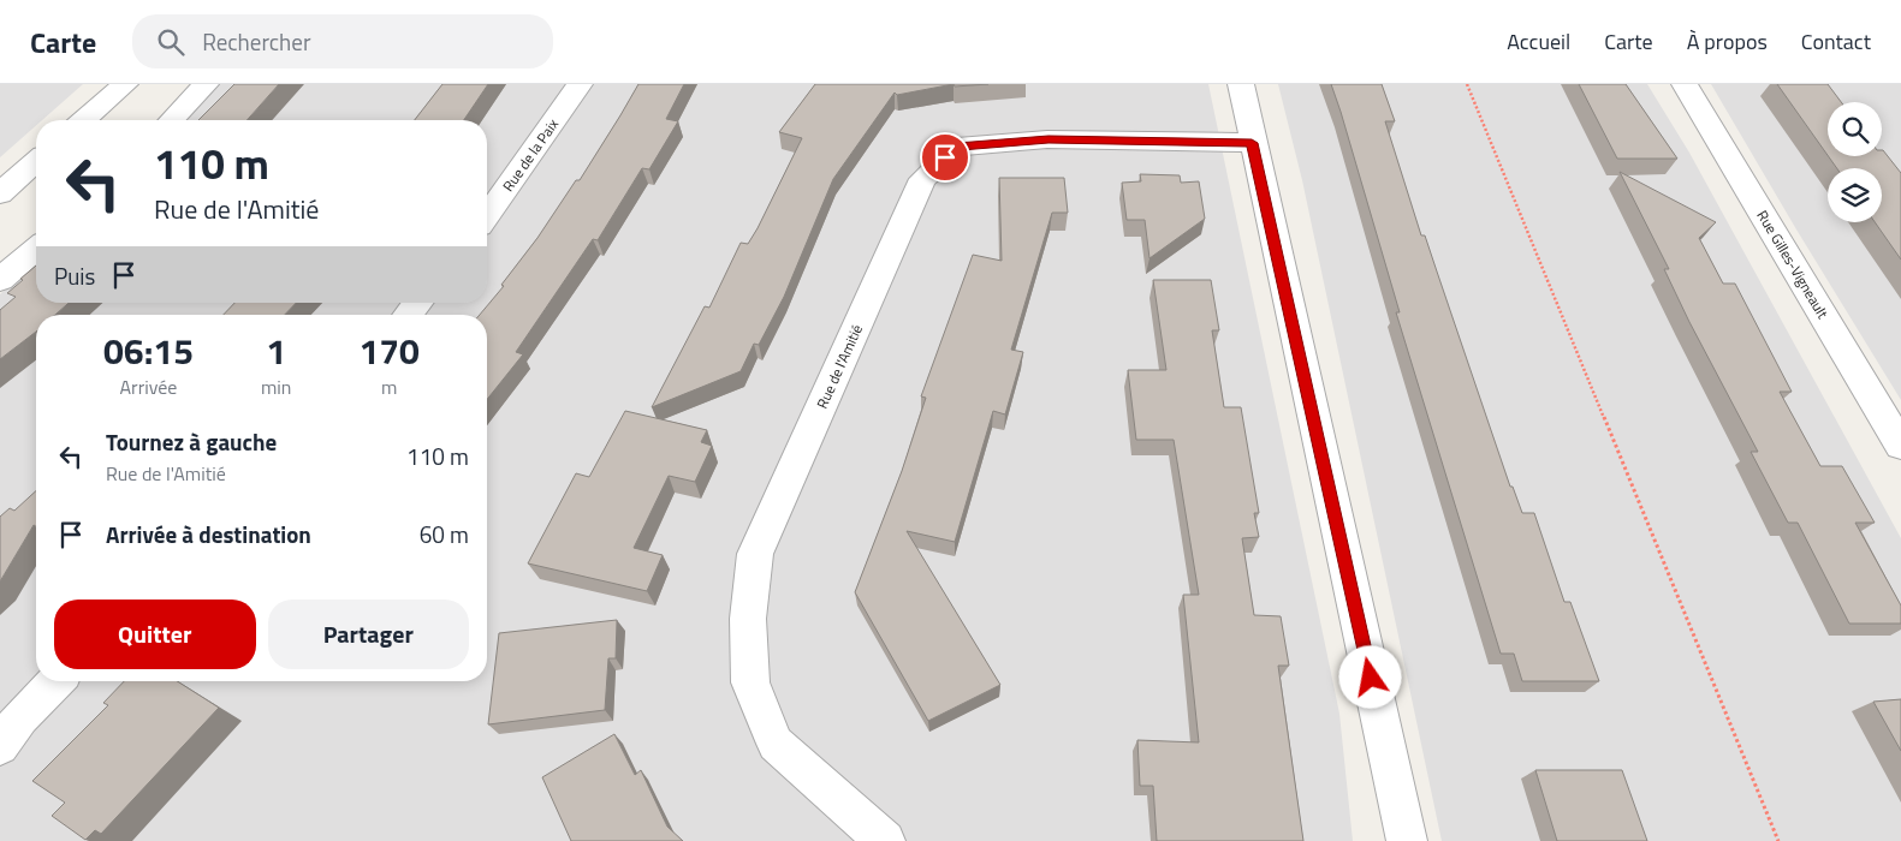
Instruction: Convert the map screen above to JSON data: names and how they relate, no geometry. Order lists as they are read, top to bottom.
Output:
{
  "streets": {
    "street": ["Rue de la Paix", "Rue Gilles-Vigneault", "Rue de l'Amitié"]
  },
  "page": {
    "header": "Carte",
    "search": "Rechercher",
    "nav": [
      "Accueil",
      "Carte",
      "À propos",
      "Contact"
    ],
    "turn": ["110 m", "Rue de l'Amitié"],
    "then": "Puis",
    "eta": [
      "06:15",
      "Arrivée",
      "1",
      "min",
      "170",
      "m"
    ],
    "list": [
      {
        "name": "Tournez à gauche",
        "note": "Rue de l'Amitié",
        "value": "110 m"
      },
      {
        "name": "Arrivée à destination",
        "value": "60 m"
      }
    ],
    "buttons": ["Quitter", "Partager"]
  }
}
